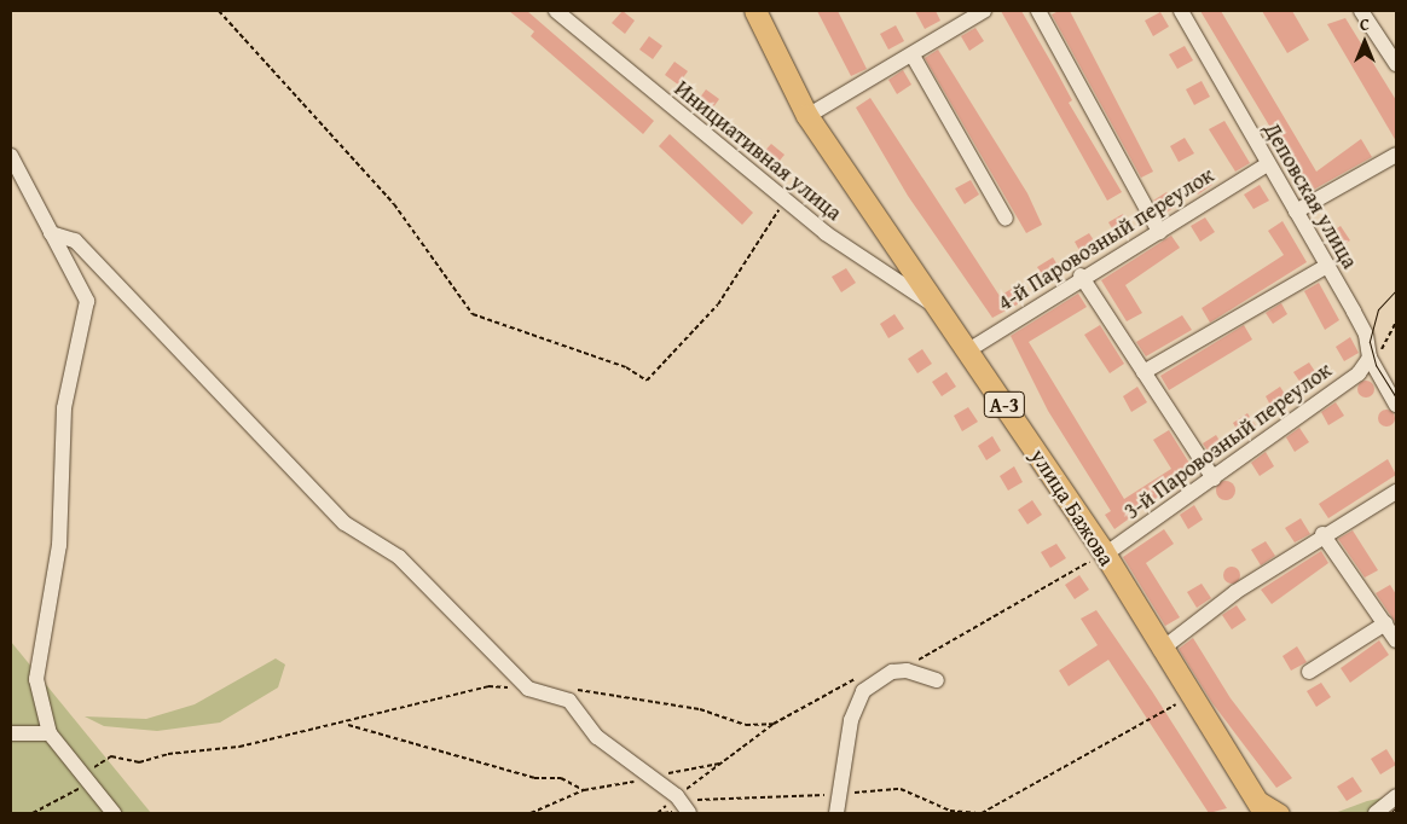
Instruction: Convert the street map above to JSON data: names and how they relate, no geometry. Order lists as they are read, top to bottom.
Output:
{
  "streets": {
    "highway": ["A-3", "улица Бажова"],
    "street": [
      "Инициативная улица",
      "Деповская улица",
      "4-й Паровозный переулок",
      "3-й Паровозный переулок"
    ]
  },
  "crossings": [
    ["Инициативная улица", "улица Бажова"],
    ["Деповская улица", "4-й Паровозный переулок"],
    ["Деповская улица", "3-й Паровозный переулок"],
    ["4-й Паровозный переулок", "улица Бажова"],
    ["3-й Паровозный переулок", "улица Бажова"]
  ],
  "north": "top"
}
